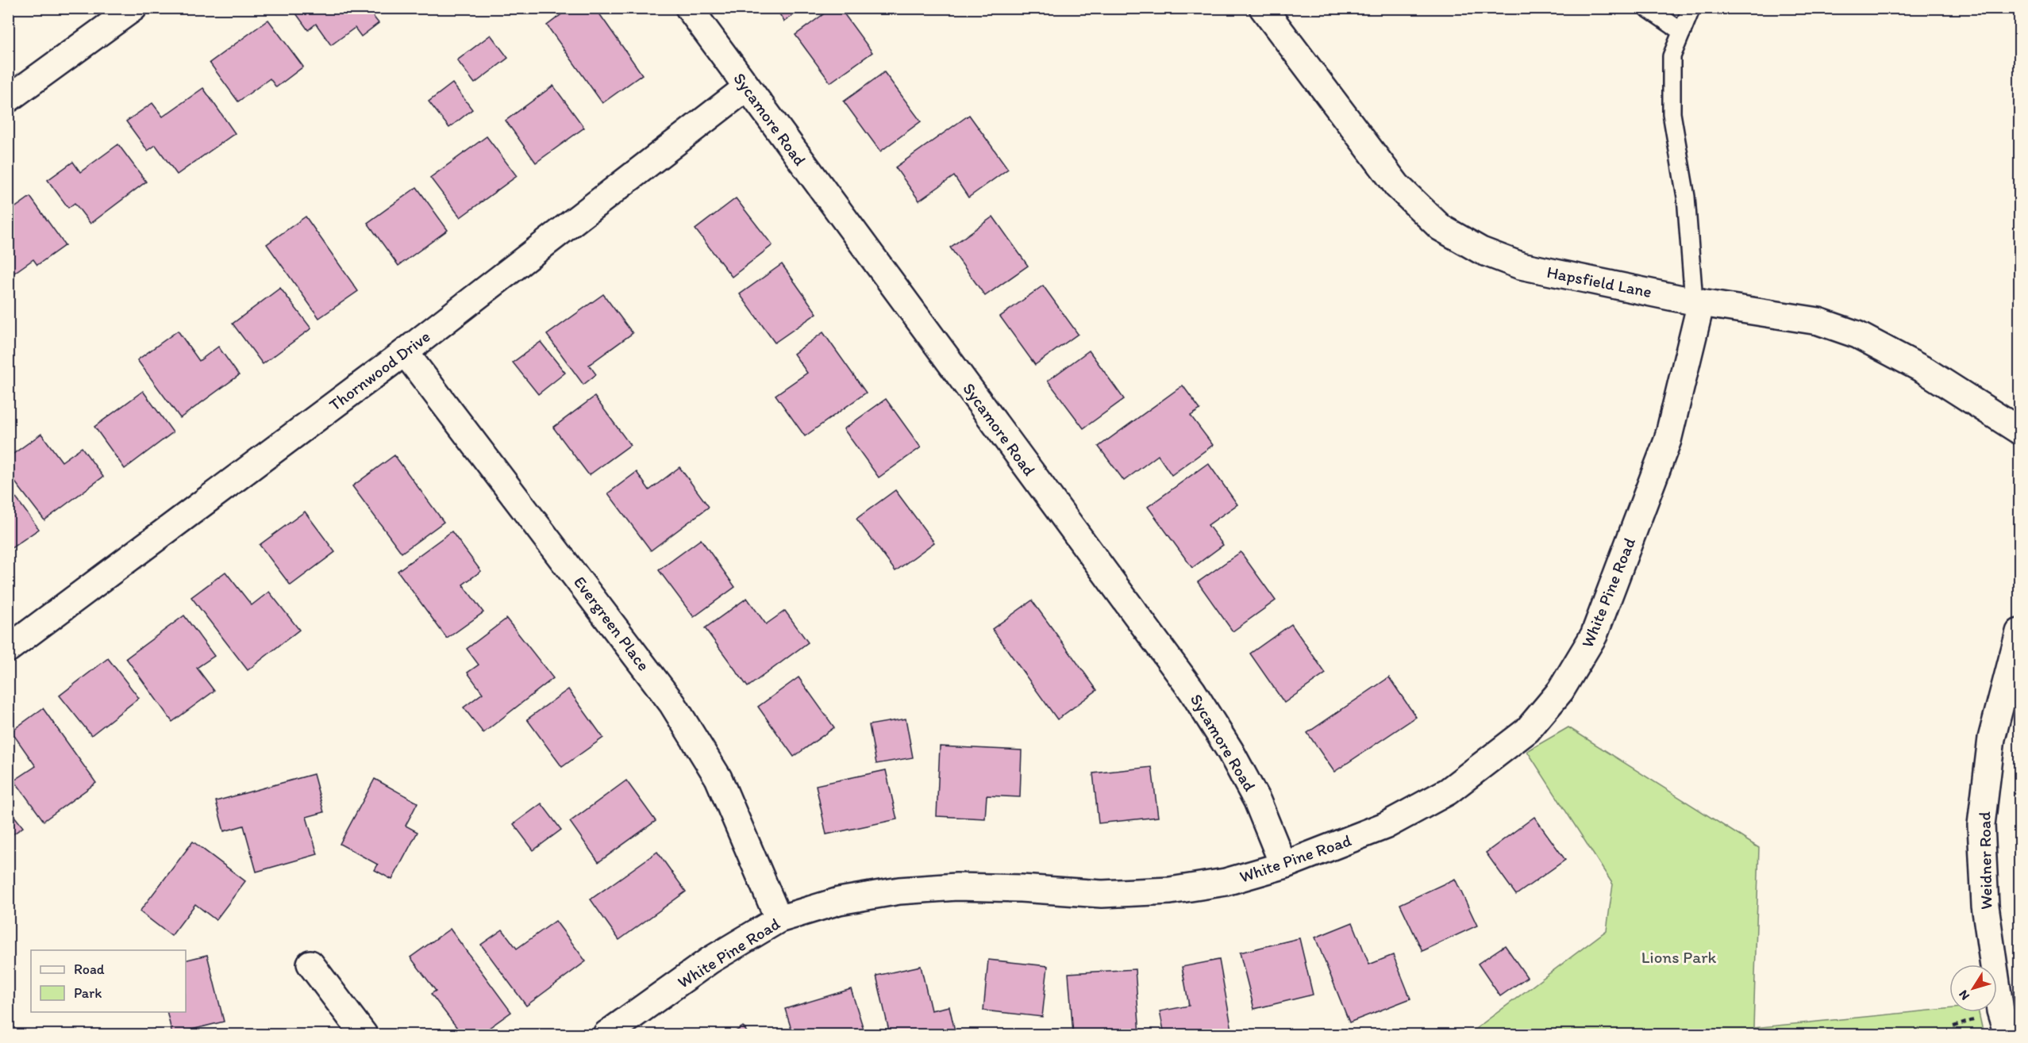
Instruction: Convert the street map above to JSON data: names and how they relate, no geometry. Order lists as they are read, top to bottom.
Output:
{
  "streets": {
    "street": [
      "Sycamore Road",
      "Hapsfield Lane",
      "Thornwood Drive",
      "White Pine Road",
      "Evergreen Place",
      "Weidner Road"
    ]
  },
  "crossings": [
    ["Sycamore Road", "Thornwood Drive"],
    ["Sycamore Road", "White Pine Road"],
    ["Hapsfield Lane", "White Pine Road"],
    ["Thornwood Drive", "Evergreen Place"],
    ["White Pine Road", "Evergreen Place"]
  ],
  "parks": ["Lions Park"],
  "legend": ["Road", "Park"],
  "north": "bottom left"
}
